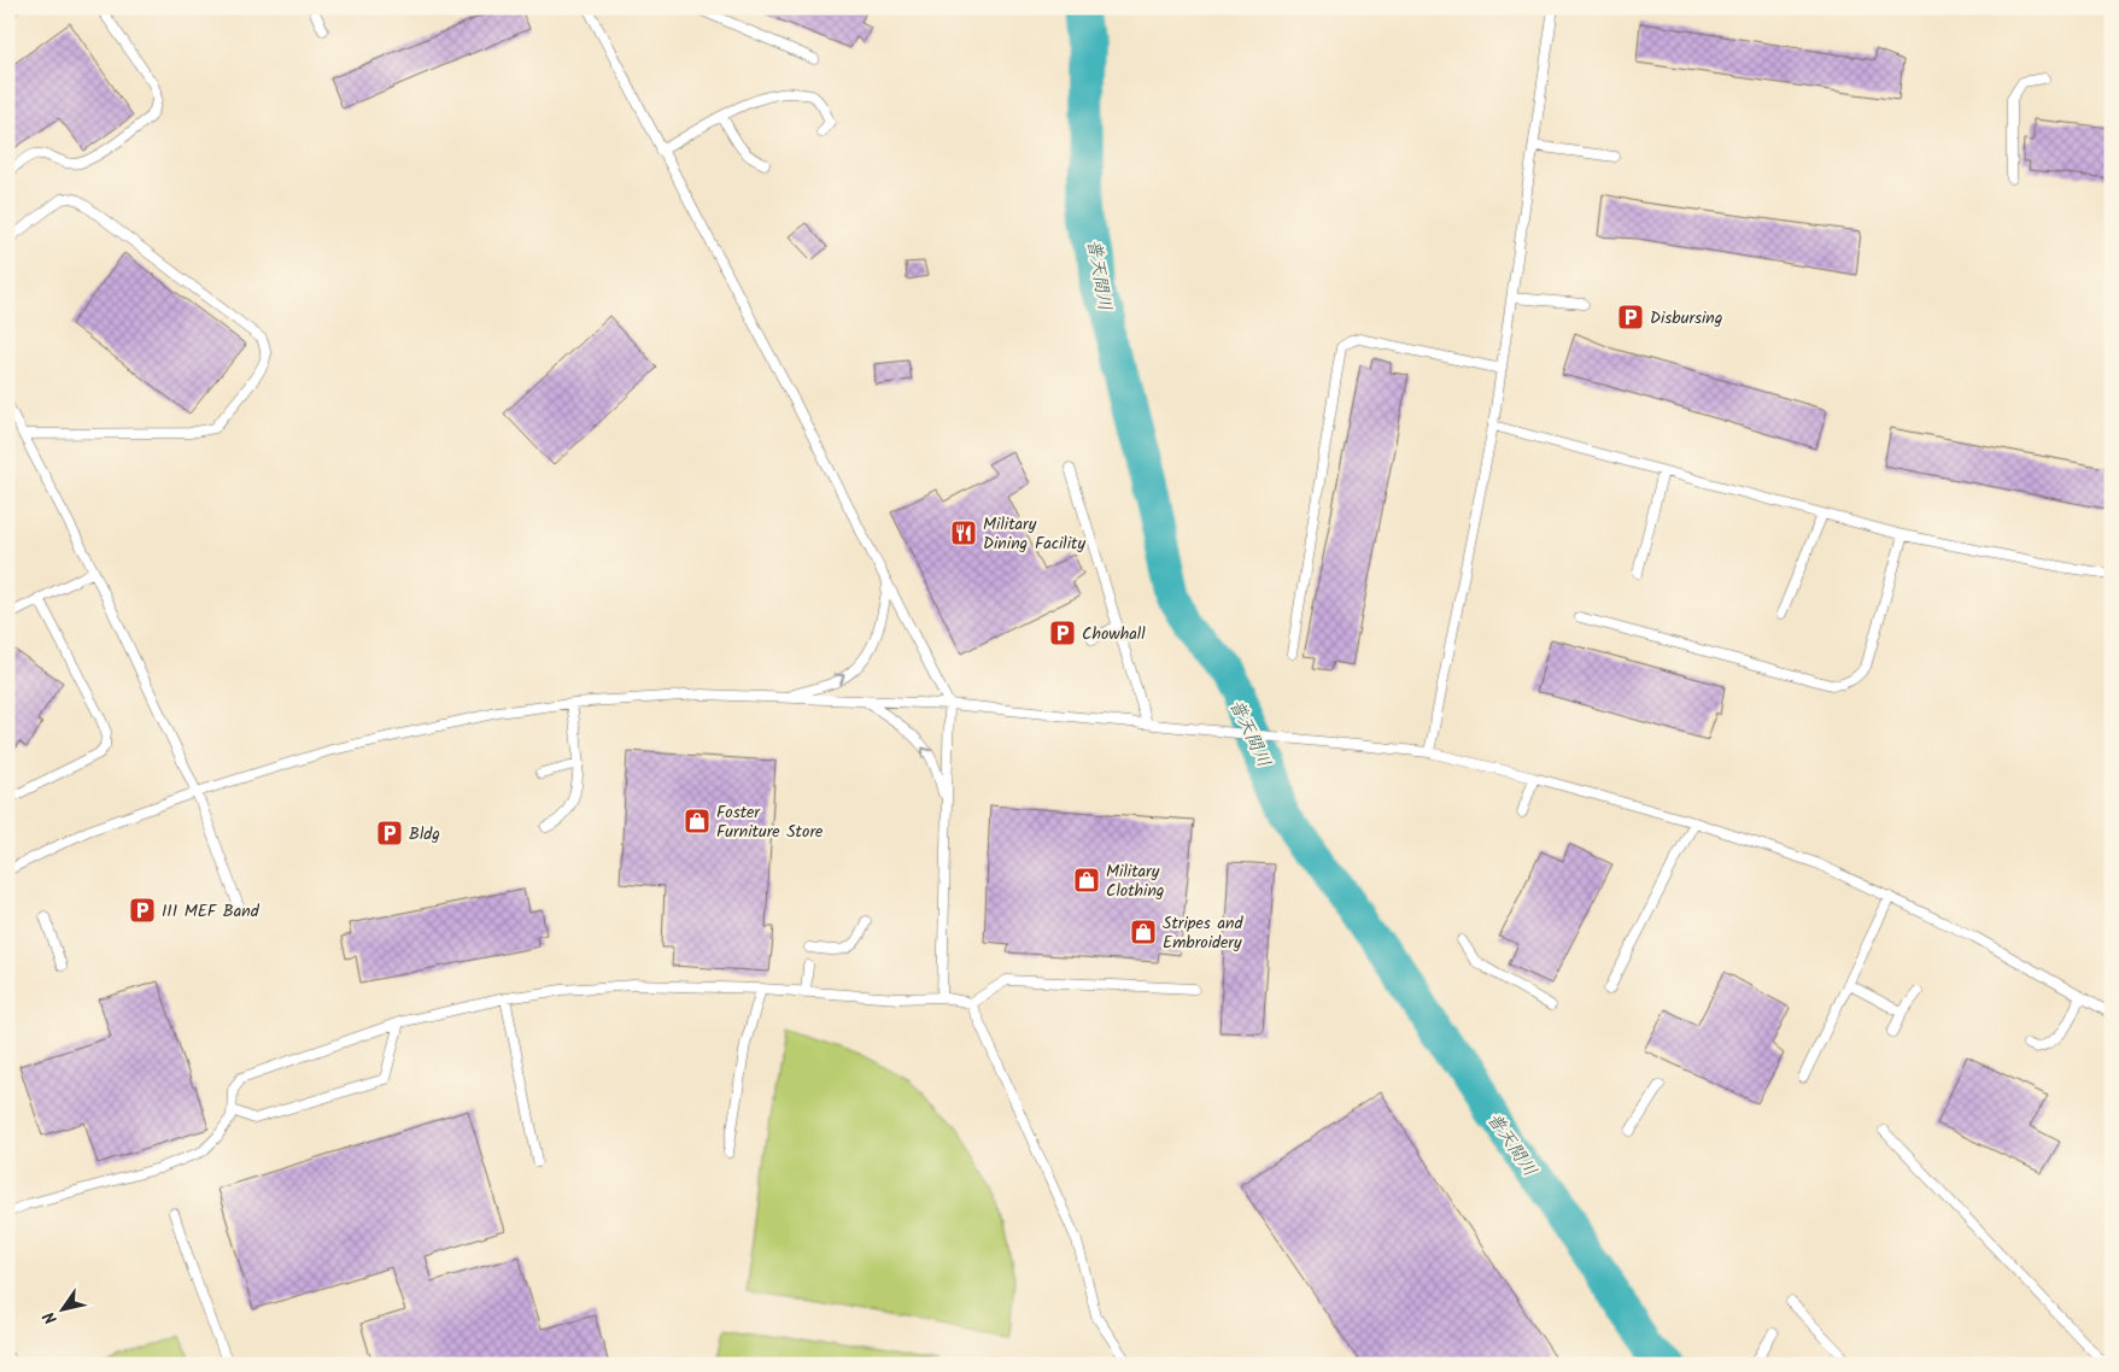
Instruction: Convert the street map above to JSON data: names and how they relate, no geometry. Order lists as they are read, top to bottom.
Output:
{
  "water": ["普天間川"],
  "places": {
    "parking": [
      "Disbursing",
      "Chowhall",
      "Bldg",
      "III MEF Band"
    ],
    "restaurant": ["Military Dining Facility"],
    "shop": ["Foster Furniture Store", "Military Clothing", "Stripes and Embroidery"]
  },
  "north": "bottom left"
}
